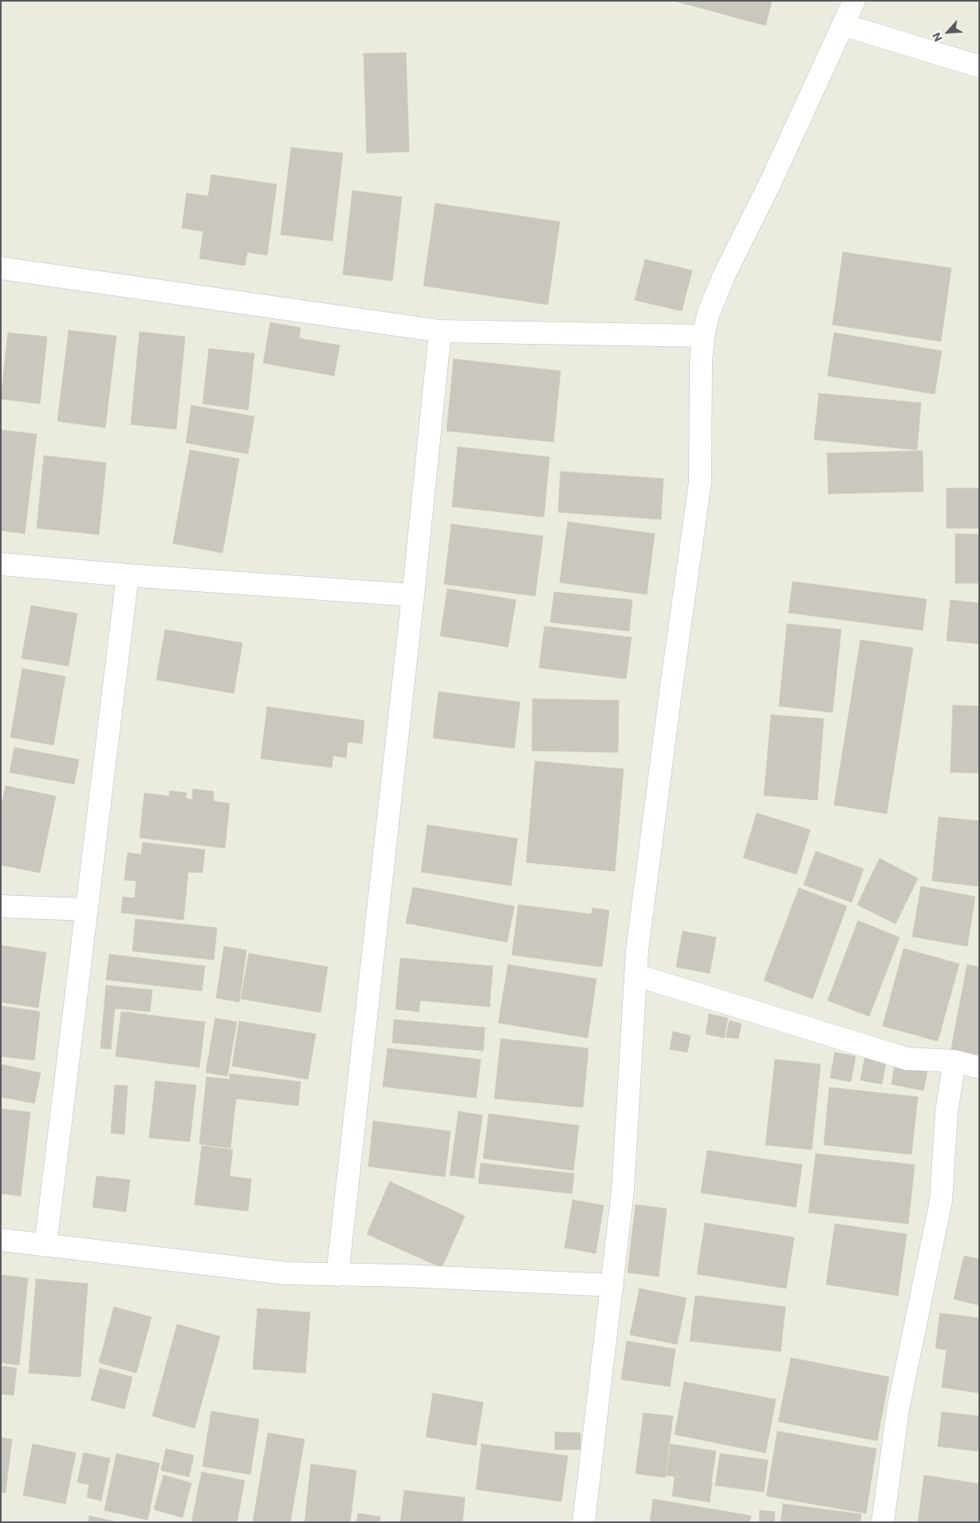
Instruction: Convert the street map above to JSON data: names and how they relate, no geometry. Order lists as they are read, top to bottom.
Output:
{
  "north": "bottom left"
}
